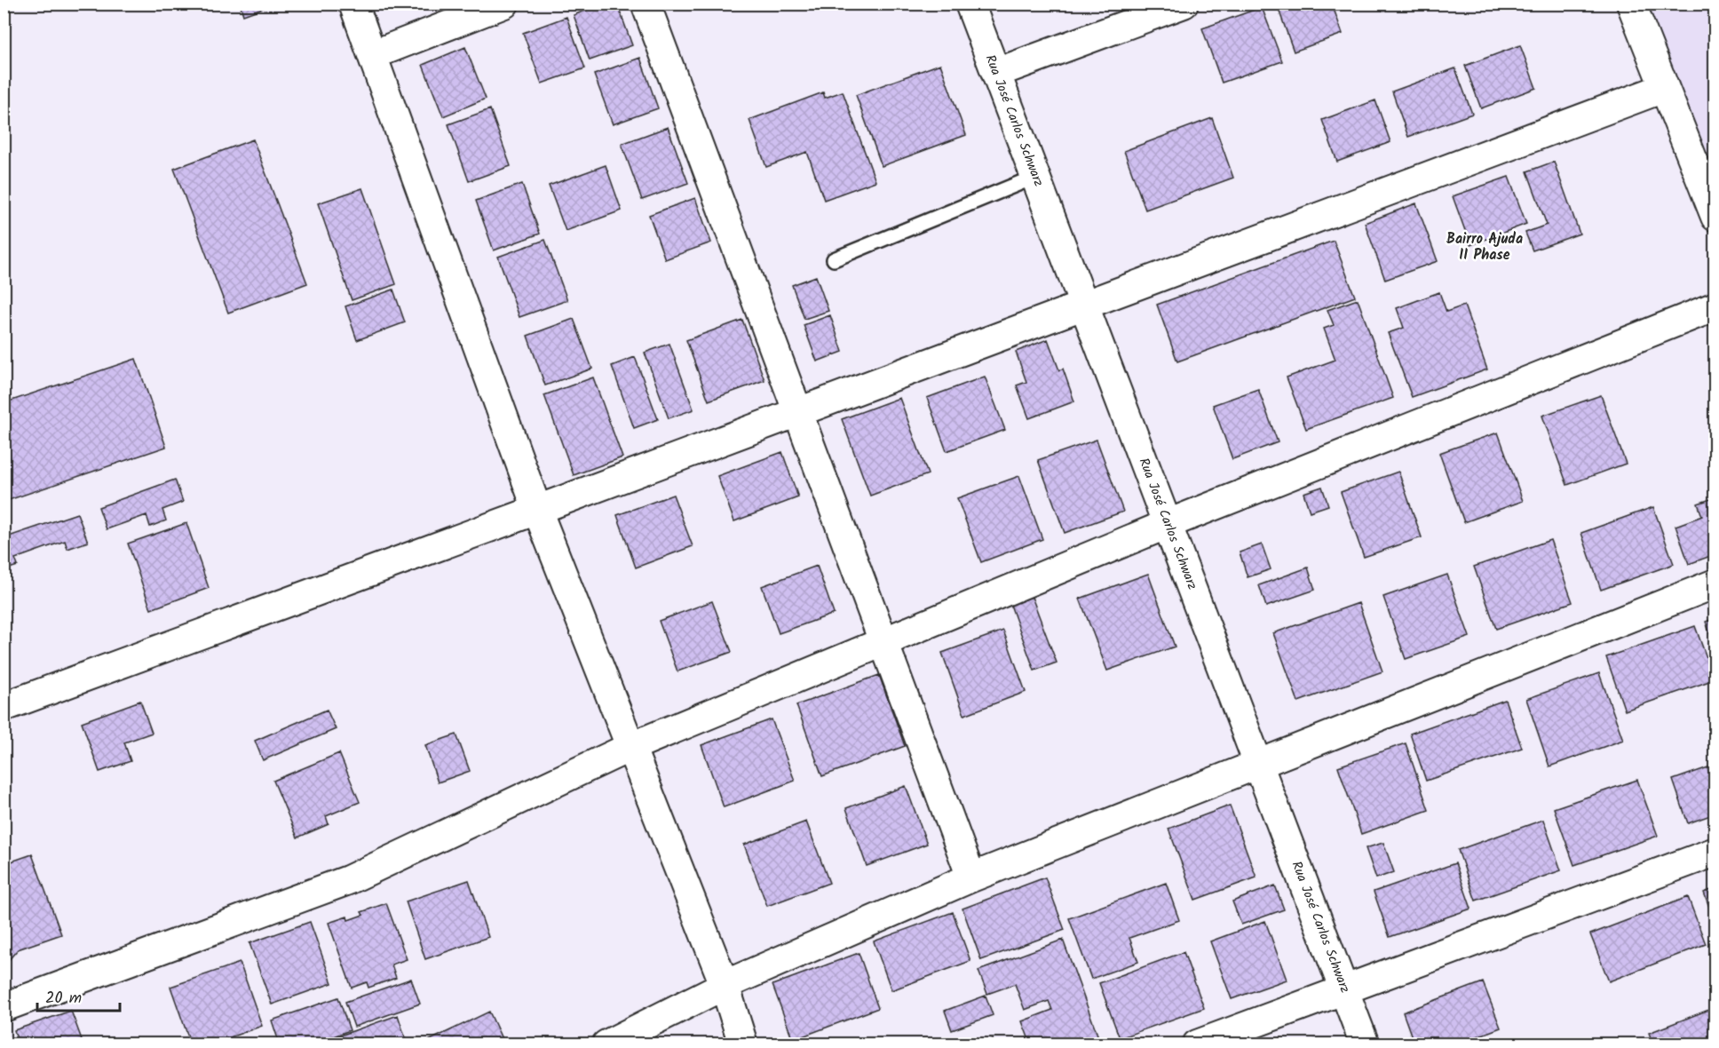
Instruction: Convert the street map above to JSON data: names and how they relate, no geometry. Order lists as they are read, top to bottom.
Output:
{
  "streets": {
    "street": ["Rua José Carlos Schwarz"]
  },
  "districts": ["Bairro Ajuda II Phase"],
  "scale_bar": "20 m"
}
